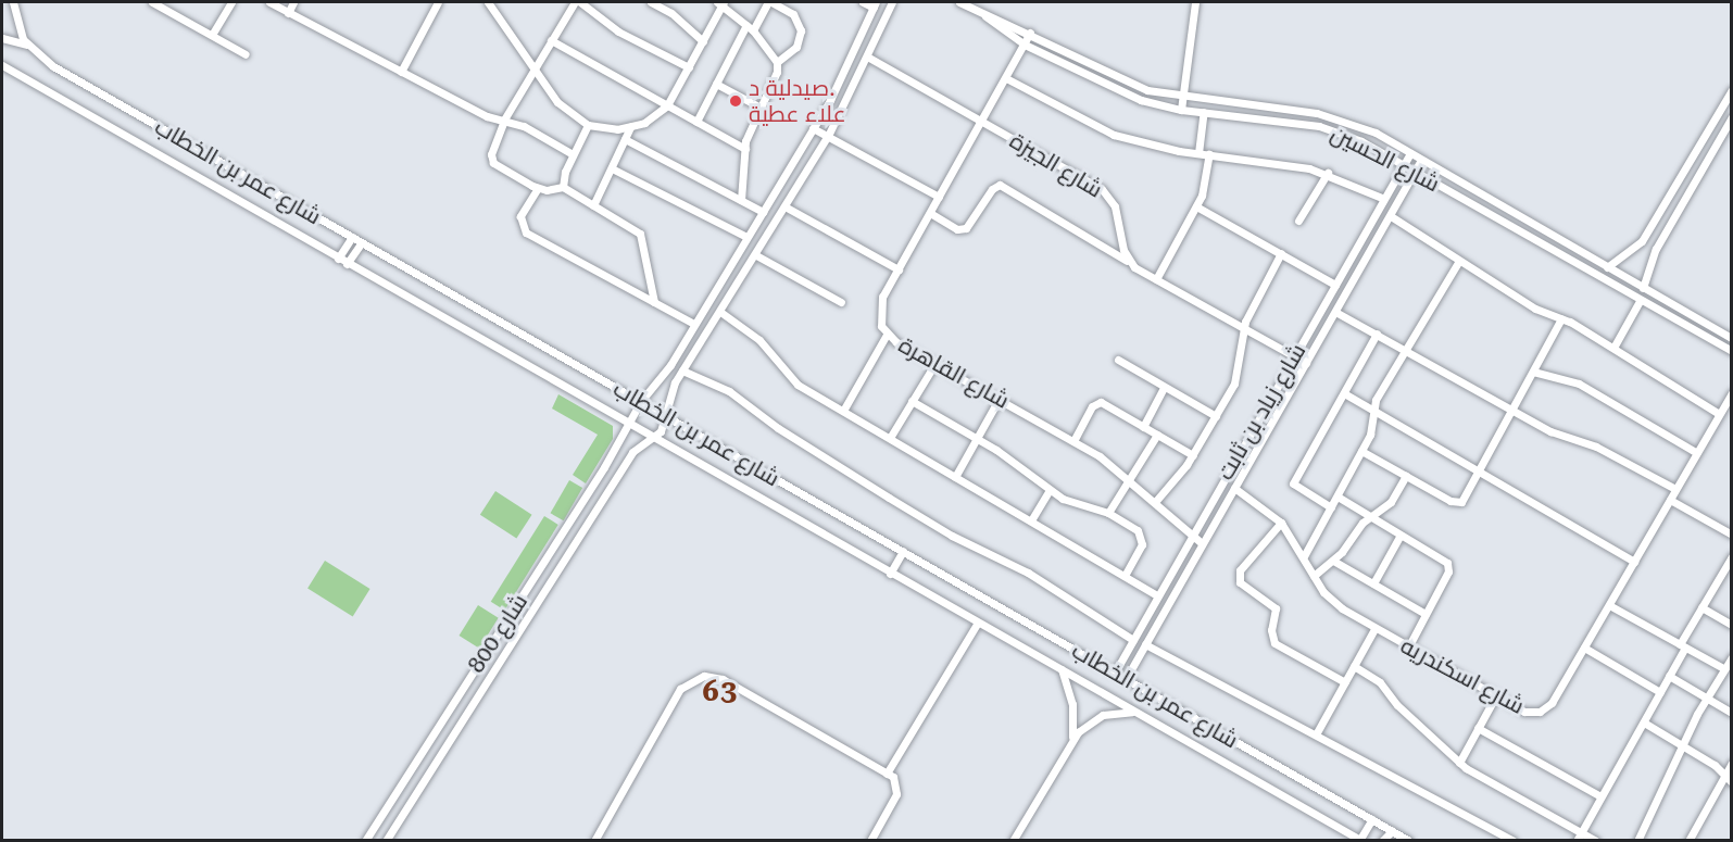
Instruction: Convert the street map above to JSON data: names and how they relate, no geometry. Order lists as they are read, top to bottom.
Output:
{
  "streets": {
    "street": [
      "شارع الحسين",
      "شارع الجيزة",
      "شارع عمر بن الخطاب",
      "شارع القاهرة",
      "شارع زياد بن ثابت",
      "شارع 800",
      "شارع اسكندريه"
    ]
  },
  "crossings": [
    ["شارع الحسين", "شارع القاهرة"],
    ["شارع الحسين", "شارع زياد بن ثابت"],
    ["شارع الجيزة", "شارع القاهرة"],
    ["شارع عمر بن الخطاب", "شارع زياد بن ثابت"],
    ["شارع عمر بن الخطاب", "شارع 800"],
    ["شارع القاهرة", "شارع زياد بن ثابت"],
    ["شارع زياد بن ثابت", "شارع اسكندريه"]
  ],
  "districts": ["63"],
  "places": ["صيدلية د. علاء عطية"]
}
